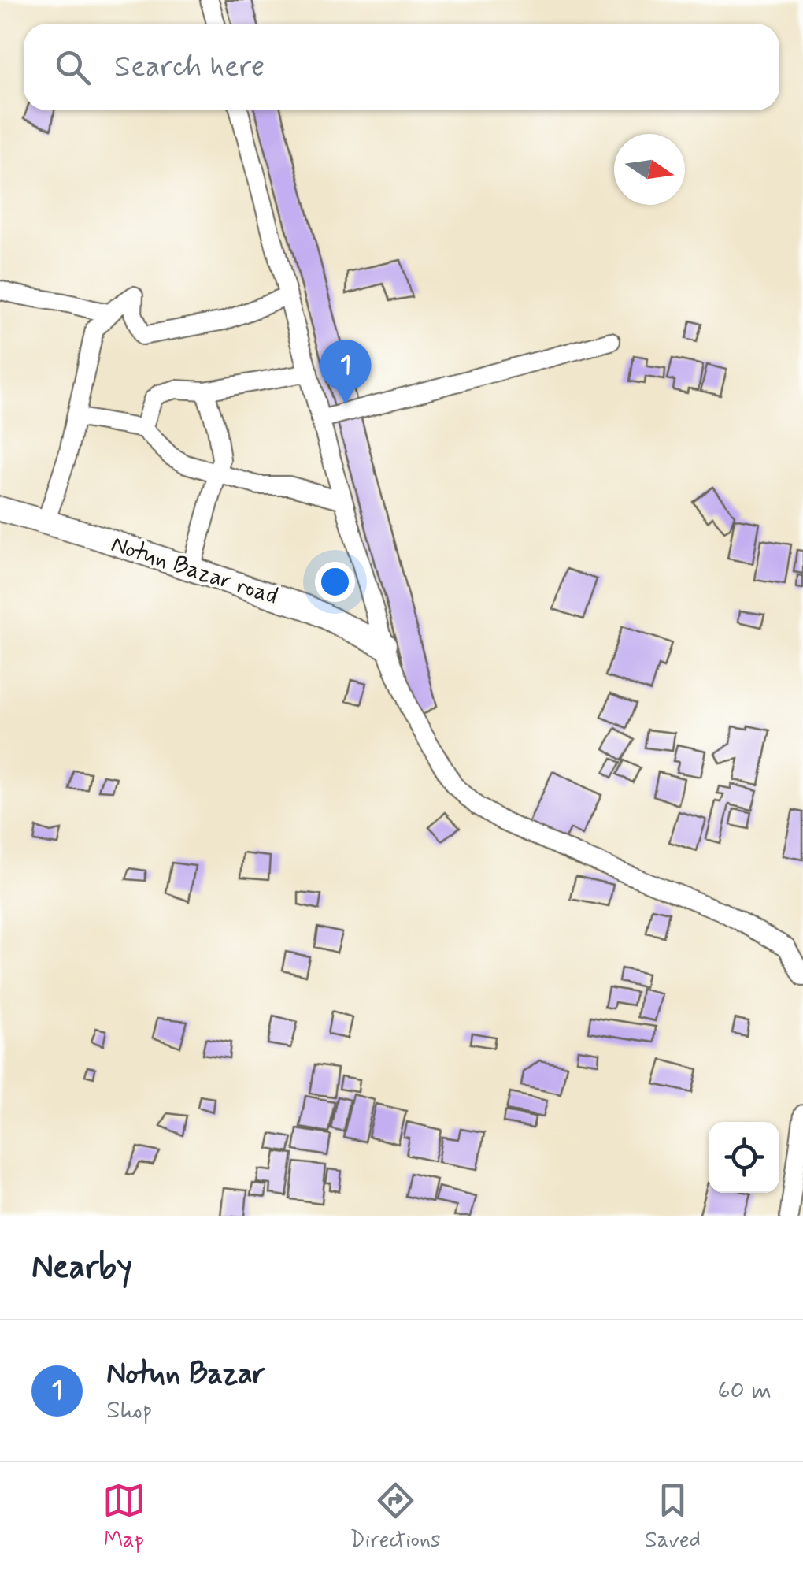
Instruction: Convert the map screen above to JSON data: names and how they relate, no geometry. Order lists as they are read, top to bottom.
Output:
{
  "streets": {
    "street": ["Notun Bazar road"]
  },
  "north": "right",
  "page": {
    "search": "Search here",
    "pins": "1",
    "heading": "Nearby",
    "list": [
      {
        "mark": "1",
        "name": "Notun Bazar",
        "note": "Shop",
        "value": "60 m"
      }
    ],
    "nav": ["Map", "Directions", "Saved"]
  }
}
